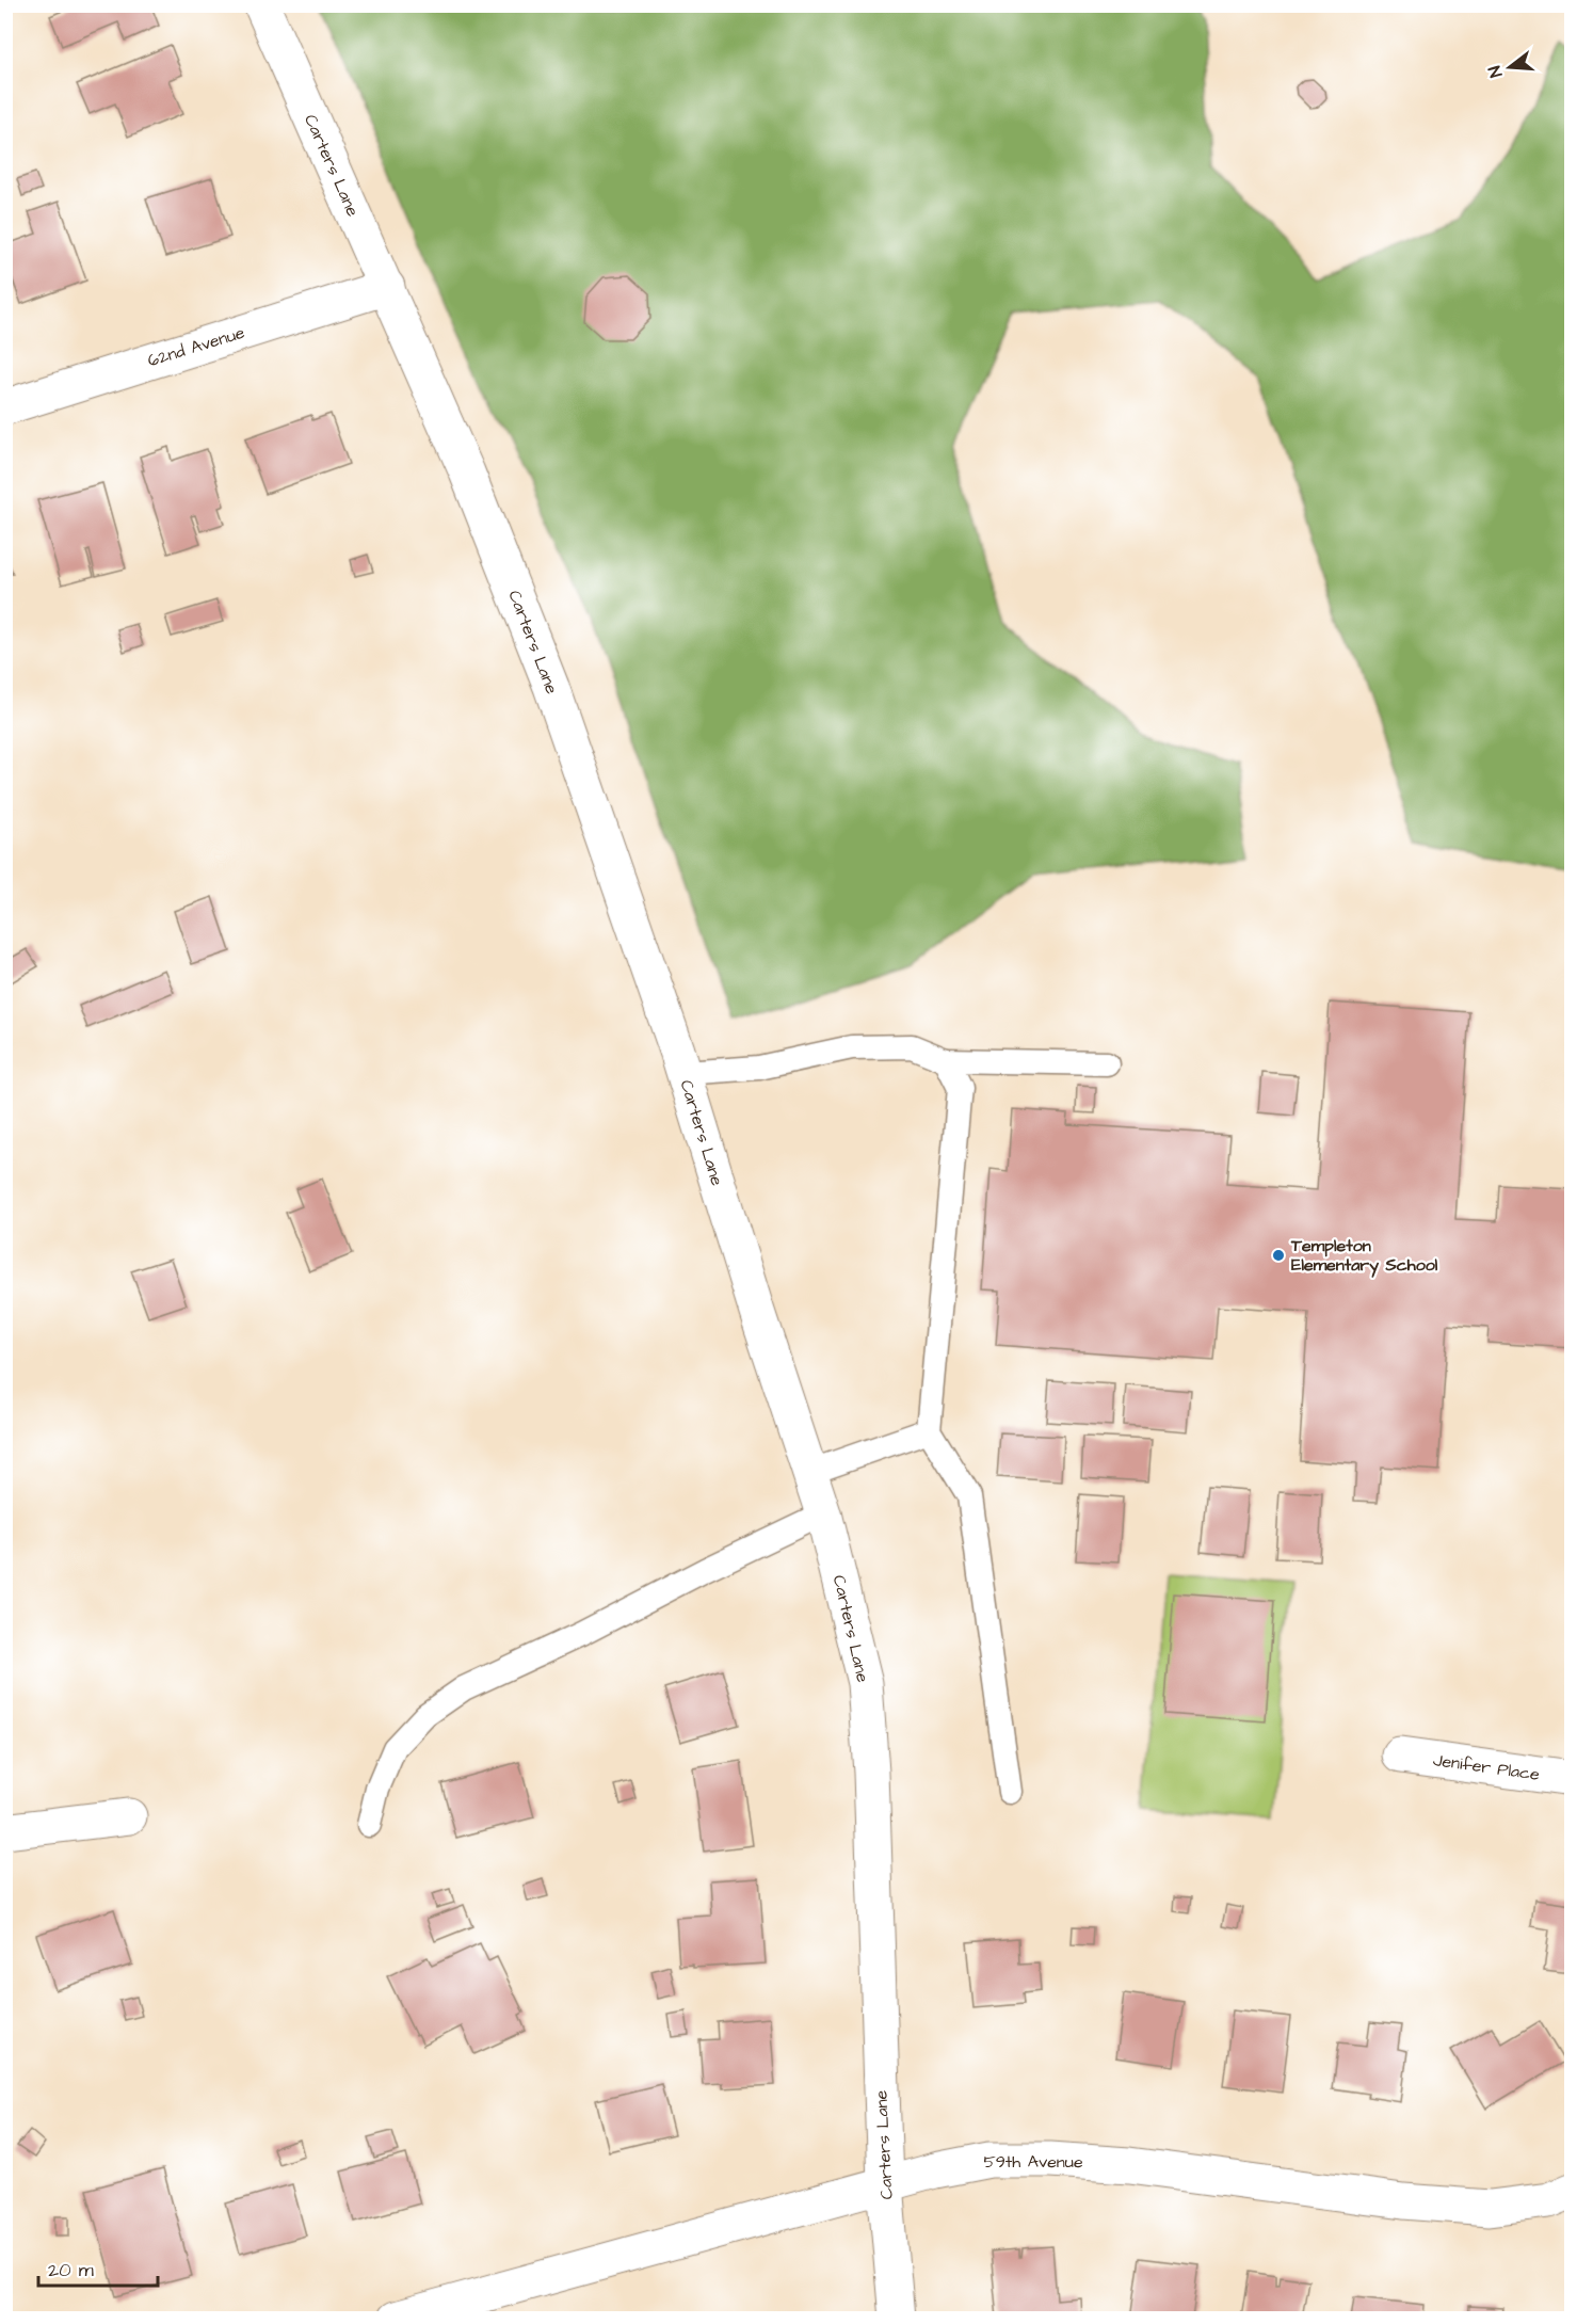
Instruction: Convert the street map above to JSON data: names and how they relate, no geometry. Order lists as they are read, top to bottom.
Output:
{
  "streets": {
    "street": [
      "Carters Lane",
      "62nd Avenue",
      "Jenifer Place",
      "59th Avenue"
    ]
  },
  "crossings": [
    ["Carters Lane", "62nd Avenue"],
    ["Carters Lane", "59th Avenue"]
  ],
  "places": ["Templeton Elementary School"],
  "scale_bar": "20 m",
  "north": "left"
}
